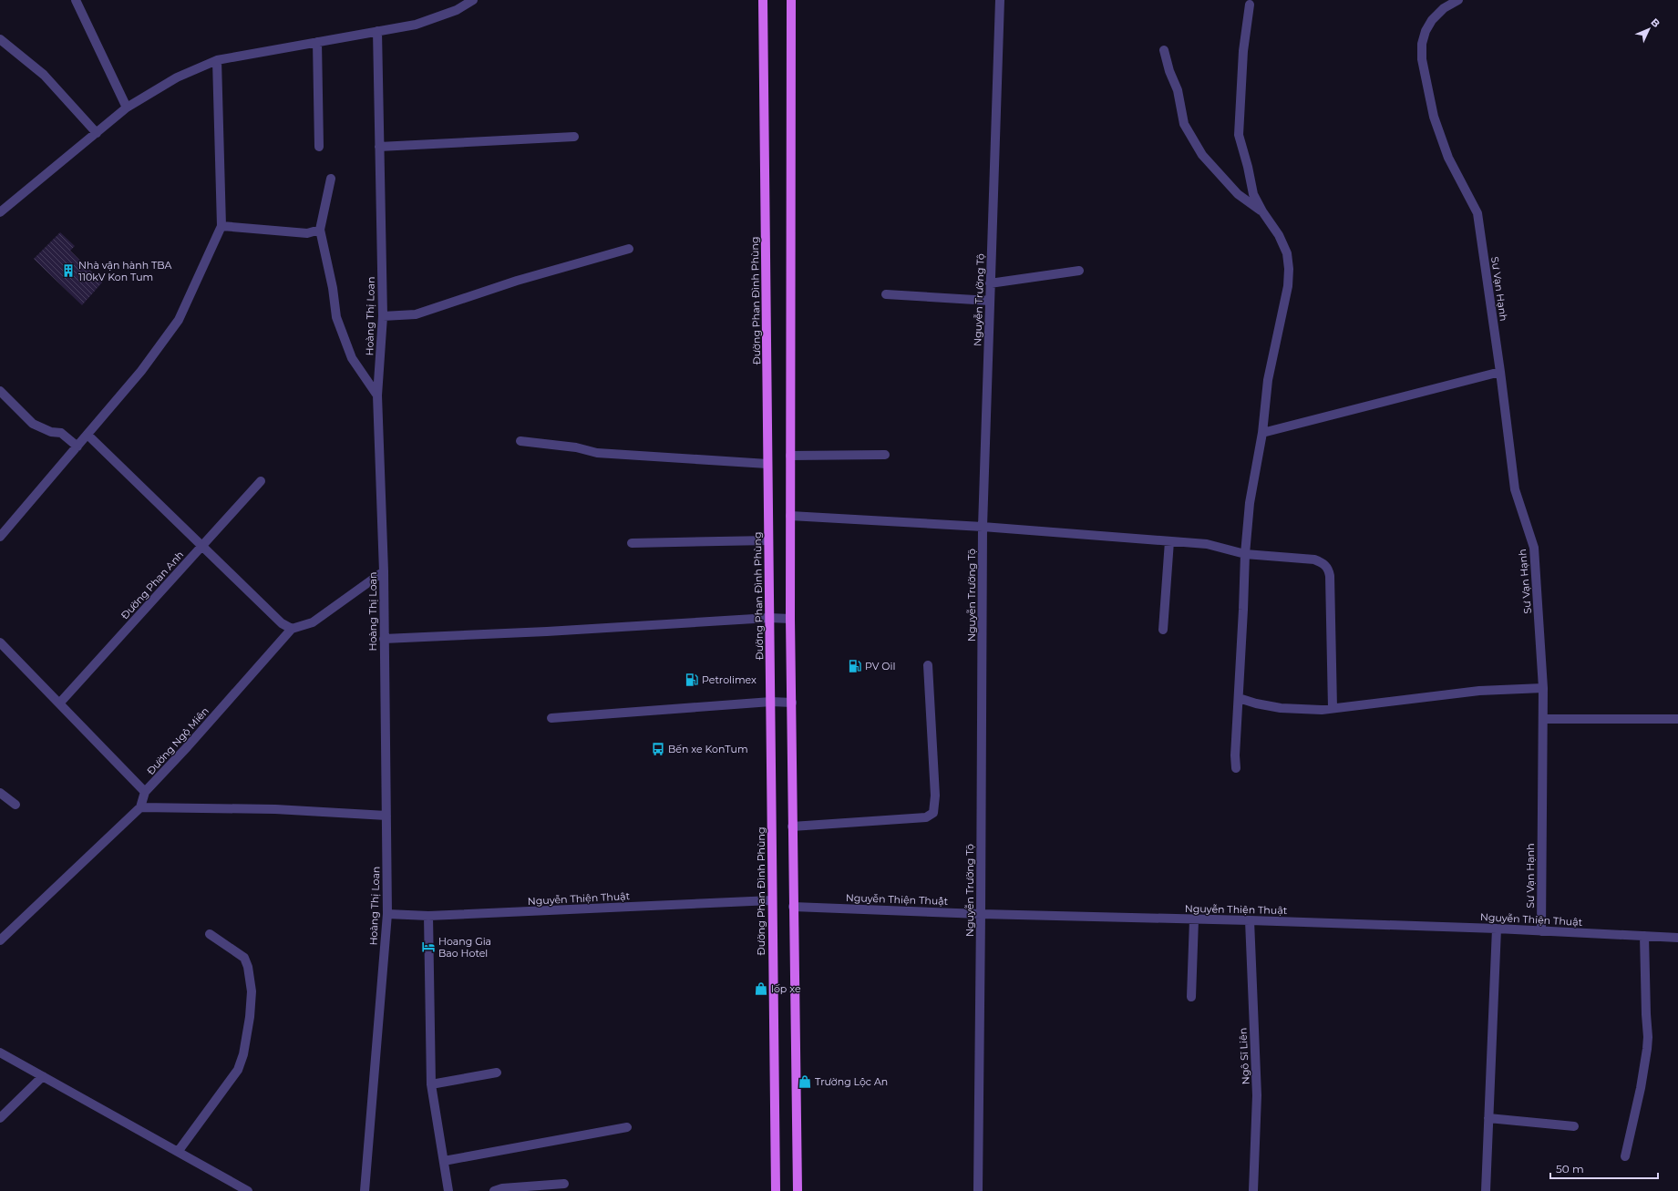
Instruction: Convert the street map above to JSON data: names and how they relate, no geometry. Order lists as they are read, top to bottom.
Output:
{
  "streets": {
    "main road": ["Đường Phan Đình Phùng"],
    "street": [
      "Sư Vạn Hạnh",
      "Nguyễn Trường Tộ",
      "Hoàng Thị Loan",
      "Đường Phan Anh",
      "Đường Ngộ Miên",
      "Nguyễn Thiện Thuật",
      "Ngô Sĩ Liên"
    ]
  },
  "crossings": [
    ["Sư Vạn Hạnh", "Nguyễn Thiện Thuật"],
    ["Nguyễn Trường Tộ", "Nguyễn Thiện Thuật"],
    ["Đường Phan Đình Phùng", "Nguyễn Thiện Thuật"],
    ["Hoàng Thị Loan", "Nguyễn Thiện Thuật"],
    ["Nguyễn Thiện Thuật", "Ngô Sĩ Liên"]
  ],
  "places": {
    "building": ["Nhà vận hành TBA 110kV Kon Tum"],
    "fuel station": ["PV Oil", "Petrolimex"],
    "bus stop": ["Bến xe KonTum"],
    "hotel": ["Hoang Gia Bao Hotel"],
    "shop": ["lốp xe", "Trường Lộc An"]
  },
  "scale_bar": "50 m",
  "north": "top right"
}
